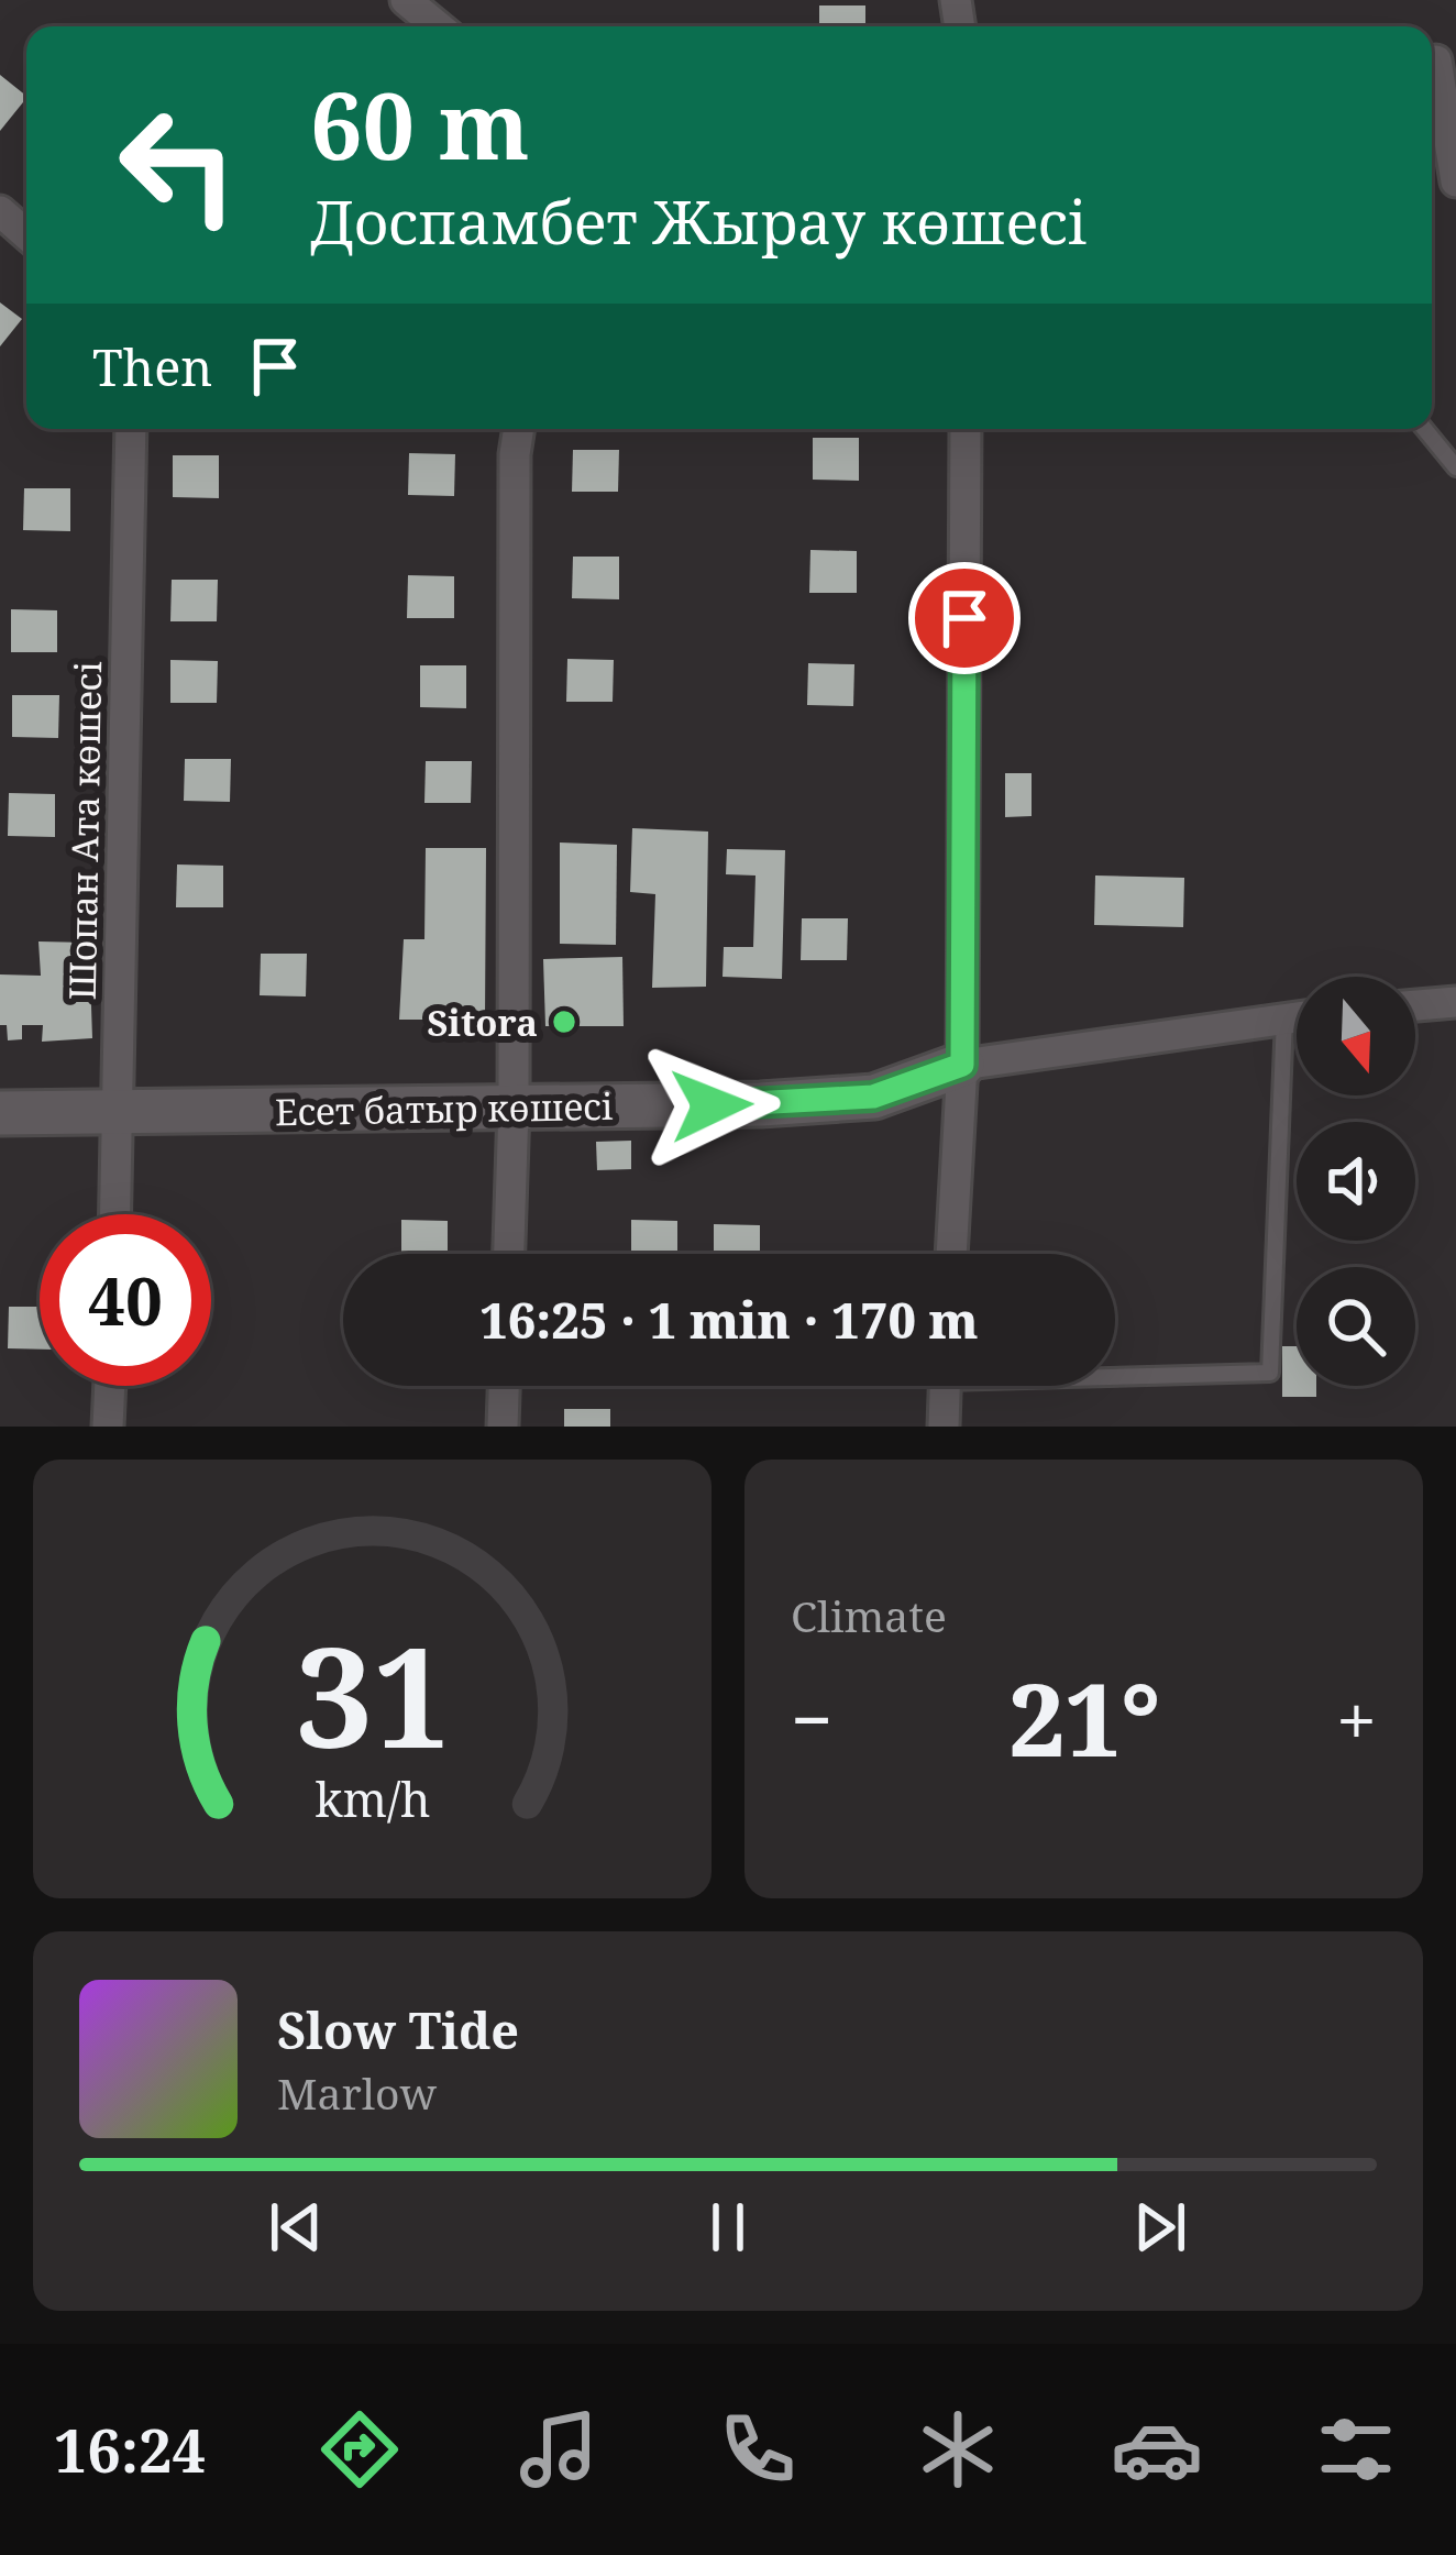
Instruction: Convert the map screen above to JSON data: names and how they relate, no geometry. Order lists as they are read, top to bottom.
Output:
{
  "streets": {
    "street": ["Шопан Ата көшесі", "Есет батыр көшесі"]
  },
  "crossings": [
    ["Шопан Ата көшесі", "Есет батыр көшесі"]
  ],
  "places": ["Sitora"],
  "north": "bottom",
  "page": {
    "turn": ["60 m", "Доспамбет Жырау көшесі"],
    "then": "Then",
    "limit": "40",
    "trip": "16:25 · 1 min · 170 m",
    "tile": "Climate",
    "heat": ["−", "21°", "+"],
    "song": ["Slow Tide", "Marlow"],
    "tabs": "16:24",
    "gauge": ["31", "km/h"]
  }
}
